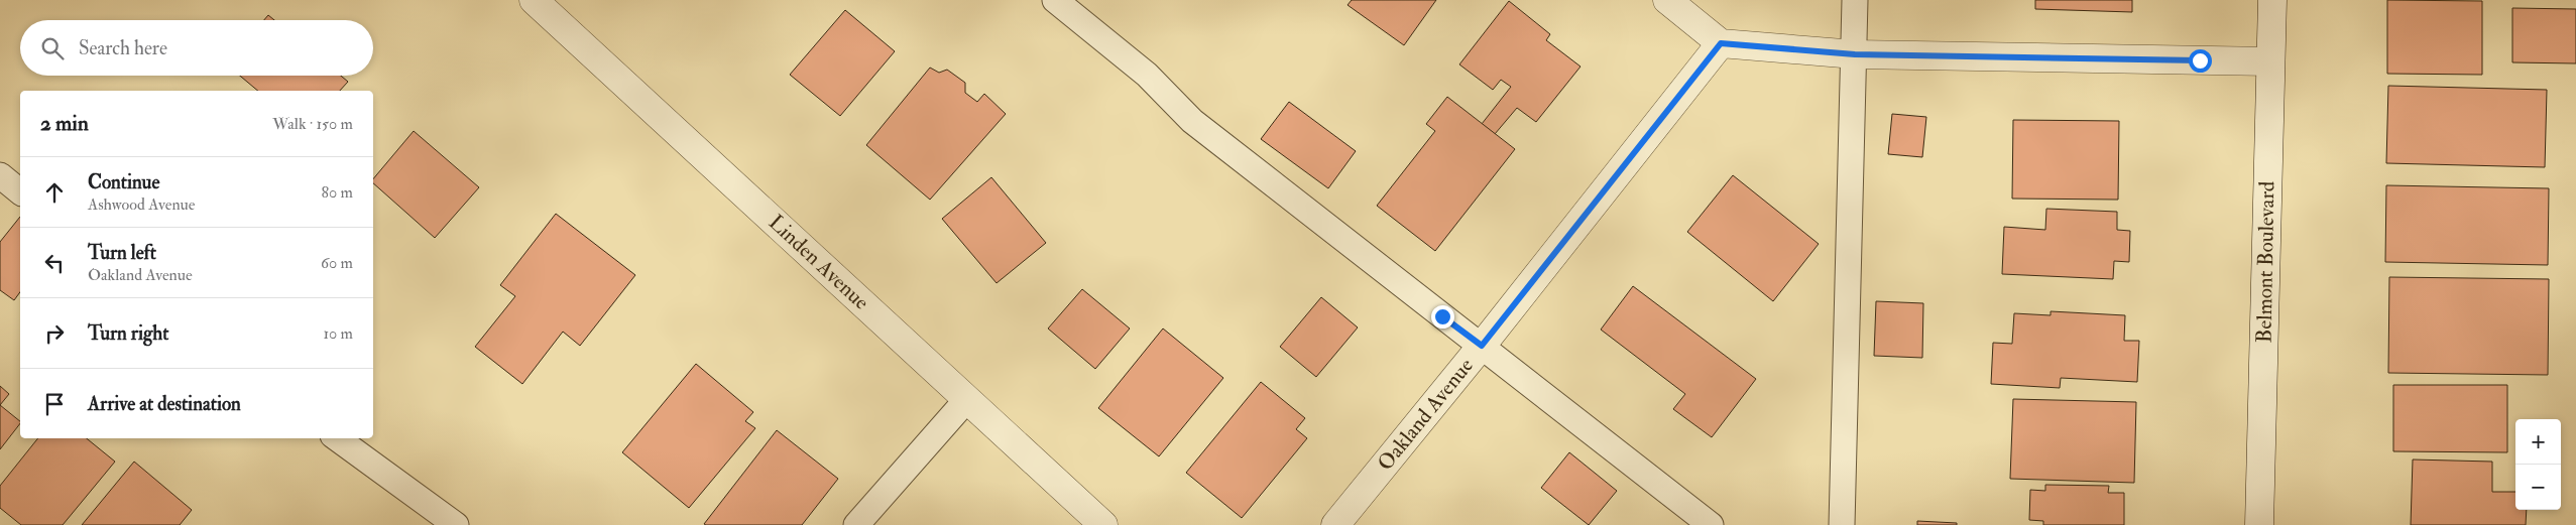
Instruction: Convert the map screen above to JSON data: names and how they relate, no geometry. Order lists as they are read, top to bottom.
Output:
{
  "streets": {
    "street": ["Linden Avenue", "Belmont Boulevard", "Oakland Avenue"]
  },
  "page": {
    "search": "Search here",
    "heading": ["2 min", "Walk · 150 m"],
    "list": [
      ["Continue", "Ashwood Avenue", "80 m"],
      ["Turn left", "Oakland Avenue", "60 m"],
      ["Turn right", "10 m"],
      "Arrive at destination"
    ],
    "map_buttons": ["+", "−"]
  }
}
